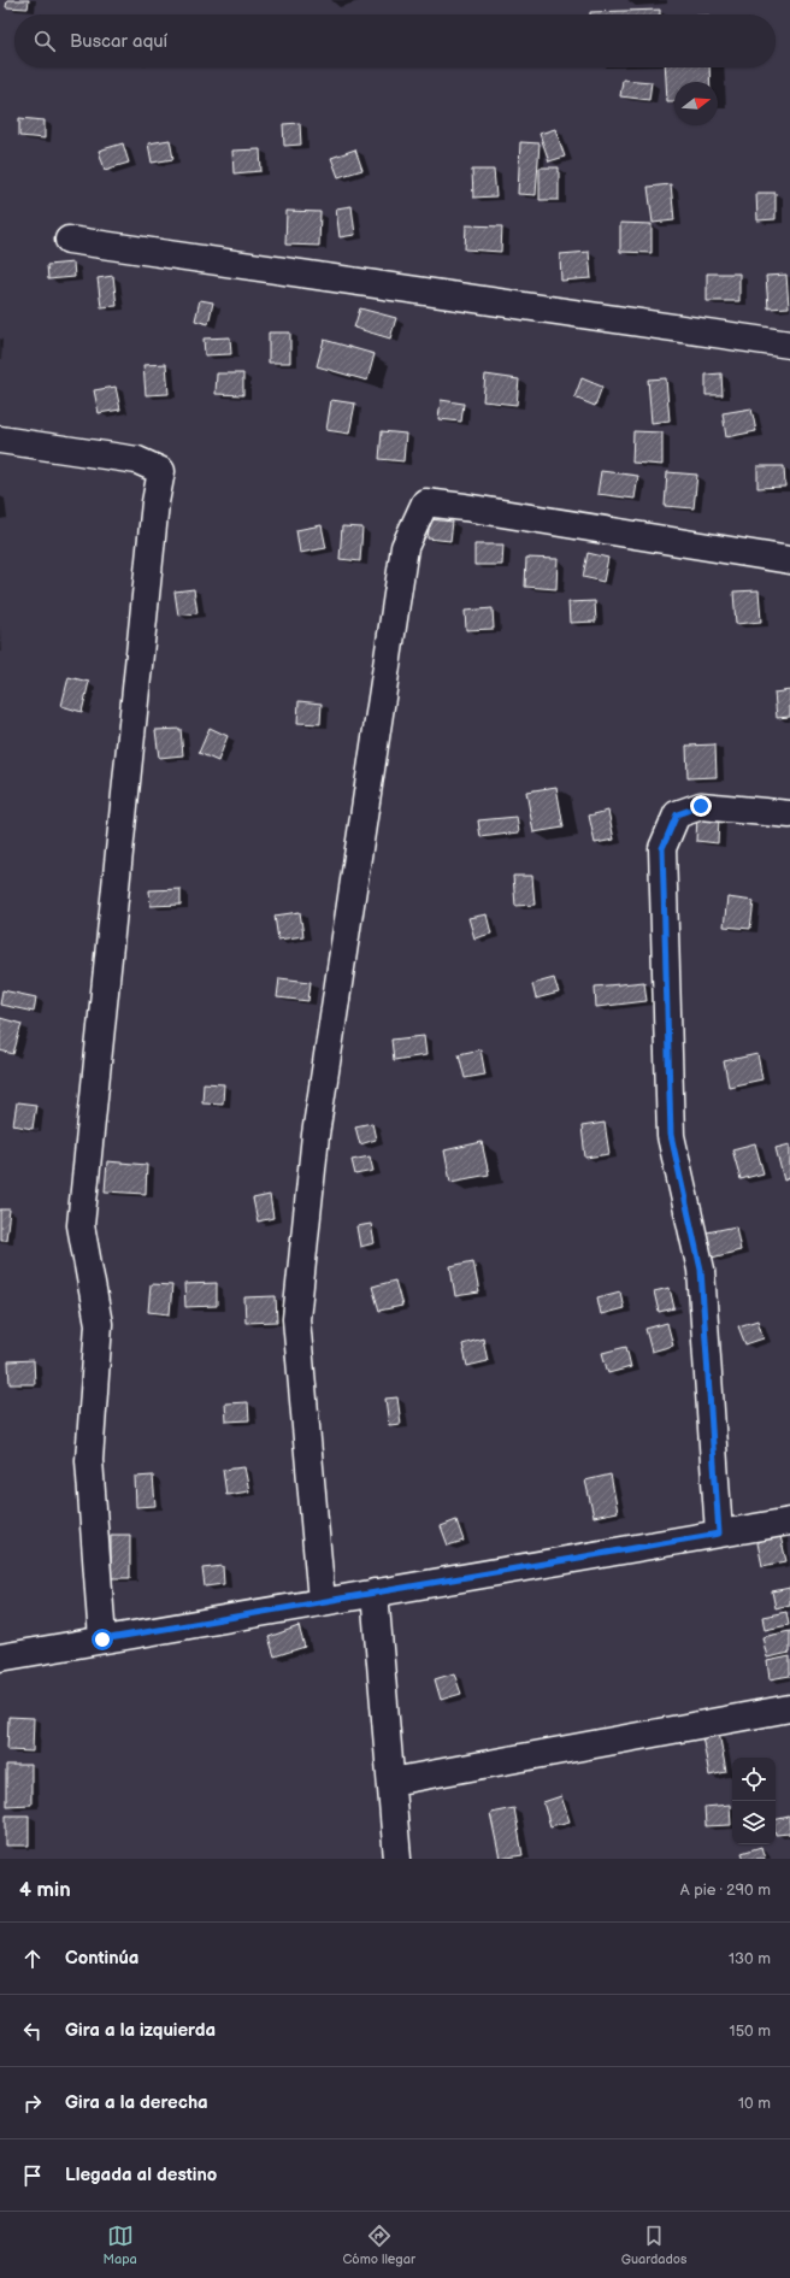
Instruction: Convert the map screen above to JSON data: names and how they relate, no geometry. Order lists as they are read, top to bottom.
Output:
{
  "north": "right",
  "page": {
    "search": "Buscar aquí",
    "heading": ["4 min", "A pie · 290 m"],
    "list": [
      ["Continúa", "130 m"],
      ["Gira a la izquierda", "150 m"],
      ["Gira a la derecha", "10 m"],
      "Llegada al destino"
    ],
    "nav": ["Mapa", "Cómo llegar", "Guardados"]
  }
}
